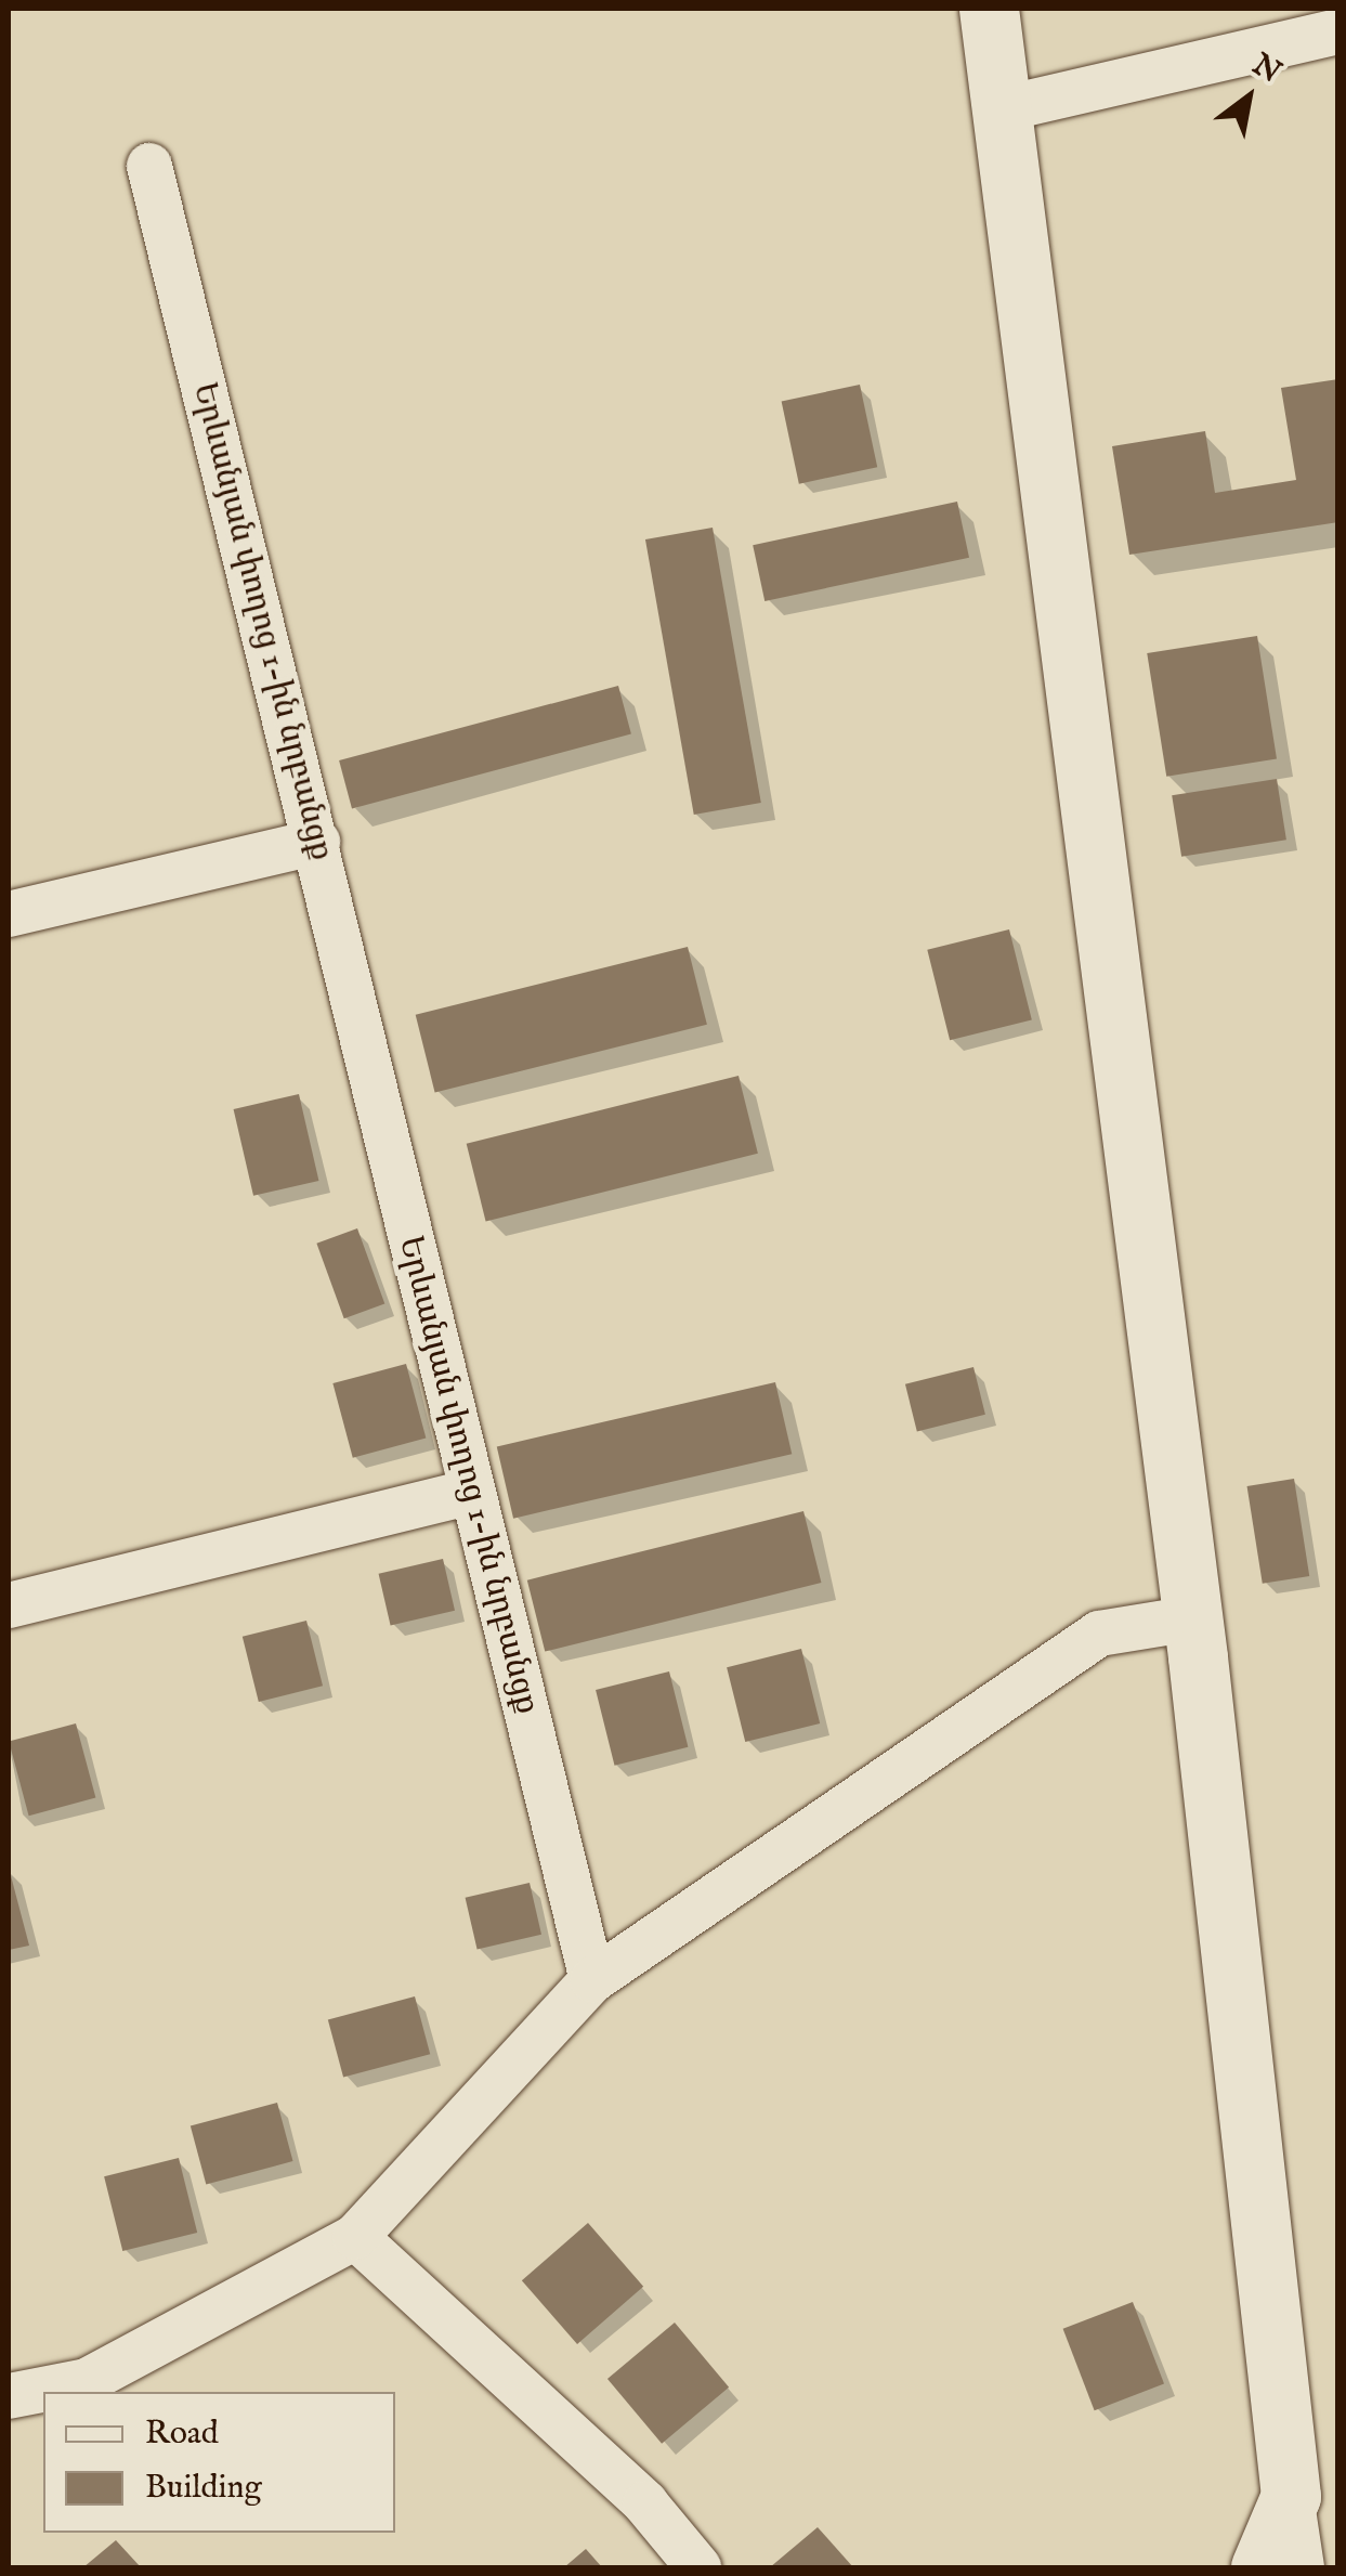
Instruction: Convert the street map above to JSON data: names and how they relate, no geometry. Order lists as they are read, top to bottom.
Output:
{
  "streets": {
    "street": ["Երևանյան փողոց 1-ին նրբանցք"]
  },
  "legend": ["Road", "Building"],
  "north": "top right"
}
